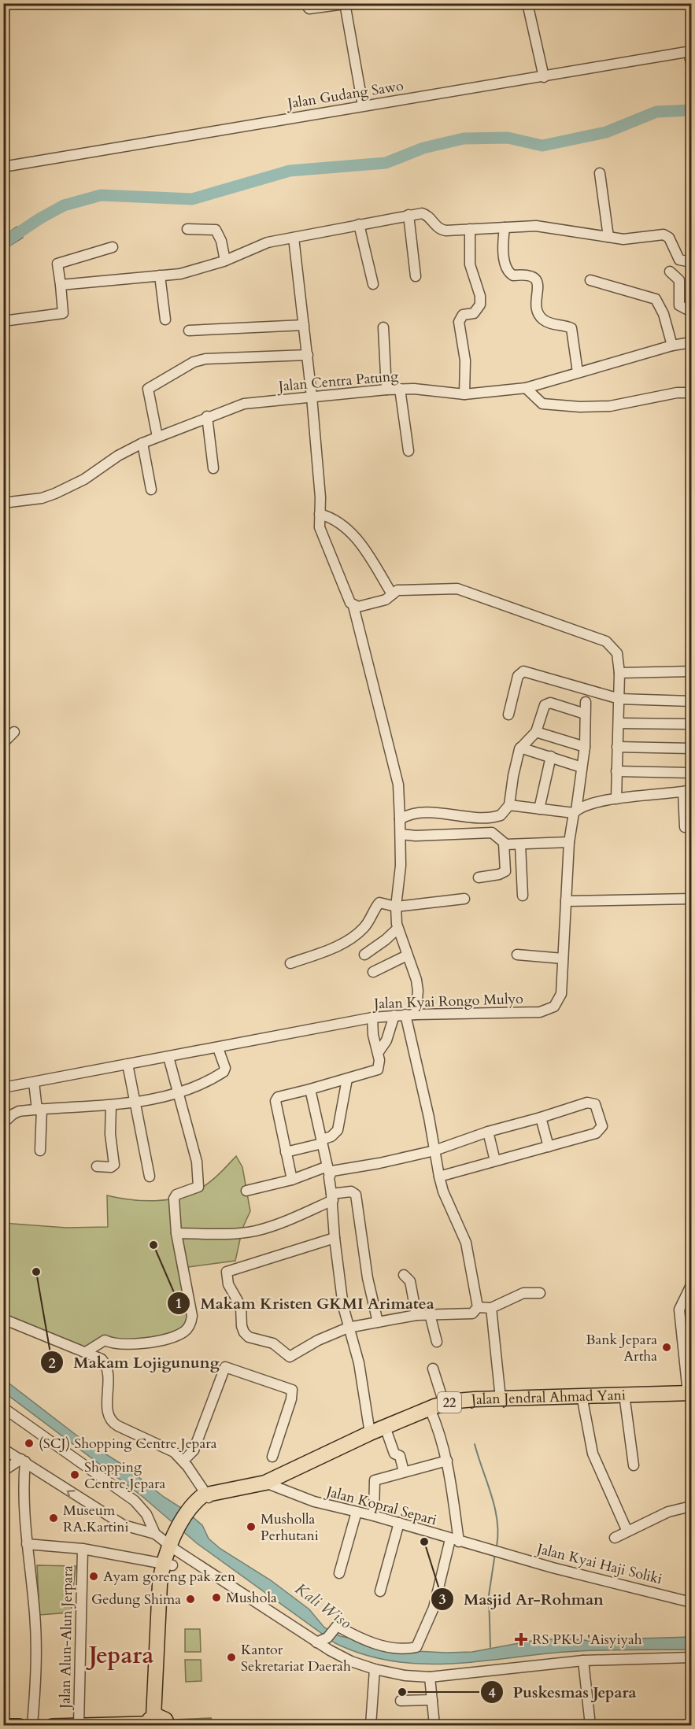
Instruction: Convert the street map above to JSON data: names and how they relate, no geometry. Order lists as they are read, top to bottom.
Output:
{
  "streets": {
    "highway": ["Jalan Jendral Ahmad Yani", "22"],
    "street": [
      "Jalan Gudang Sawo",
      "Jalan Centra Patung",
      "Jalan Kyai Rongo Mulyo",
      "Jalan Kopral Separi",
      "Jalan Kyai Haji Soliki",
      "Jalan Alun-Alun Jerpara"
    ]
  },
  "crossings": [
    ["Jalan Jendral Ahmad Yani", "22"],
    ["Jalan Jendral Ahmad Yani", "Jalan Kopral Separi"],
    ["Jalan Kopral Separi", "Jalan Kyai Haji Soliki"]
  ],
  "districts": ["Jepara"],
  "water": ["Kali Wiso"],
  "places": {
    "other": [
      "Makam Kristen GKMI Arimatea",
      "Makam Lojigunung",
      "Bank Jepara Artha",
      "(SCJ) Shopping Centre Jepara",
      "Shopping Centre Jepara",
      "Museum RA.Kartini",
      "Musholla Perhutani",
      "Masjid Ar-Rohman",
      "Ayam goreng pak zen",
      "Mushola",
      "Gedung Shima",
      "Kantor Sekretariat Daerah",
      "Puskesmas Jepara"
    ],
    "health": ["RS PKU 'Aisyiyah"]
  }
}
